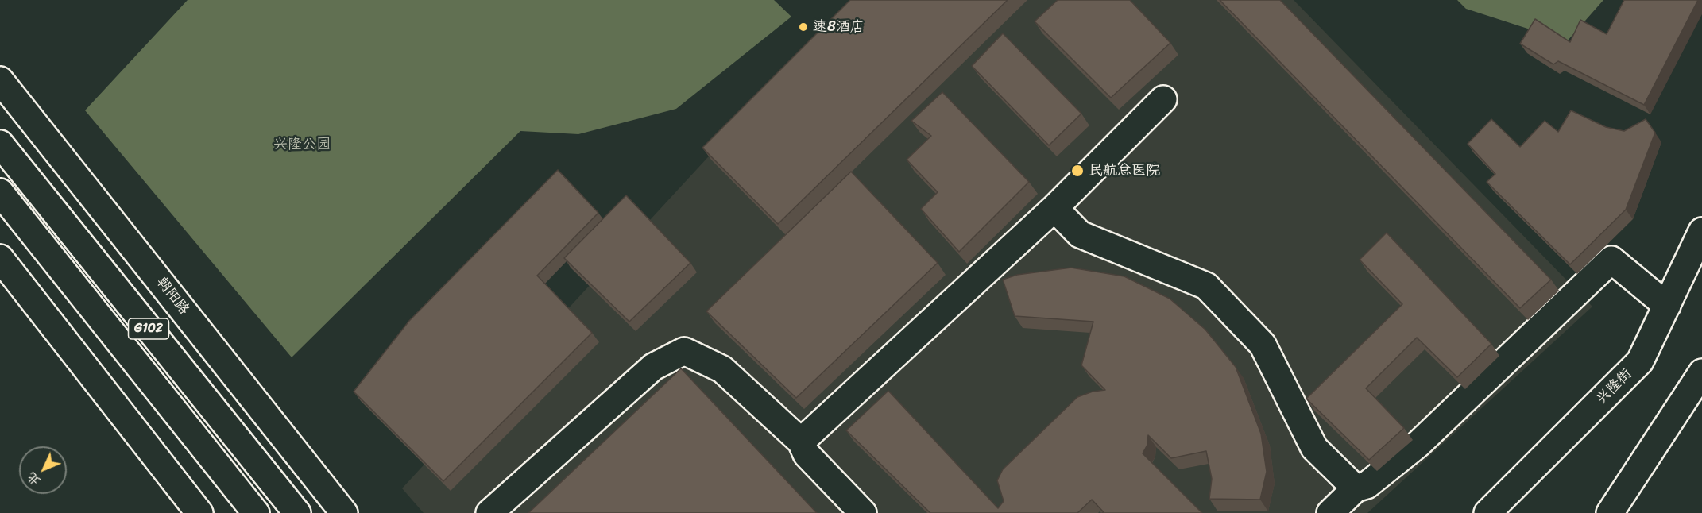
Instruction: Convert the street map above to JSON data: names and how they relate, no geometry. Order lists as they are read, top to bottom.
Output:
{
  "streets": {
    "main road": ["朝阳路", "G102", "兴隆街"]
  },
  "parks": ["兴隆公园"],
  "places": ["速8酒店", "民航总医院"],
  "north": "bottom left"
}
